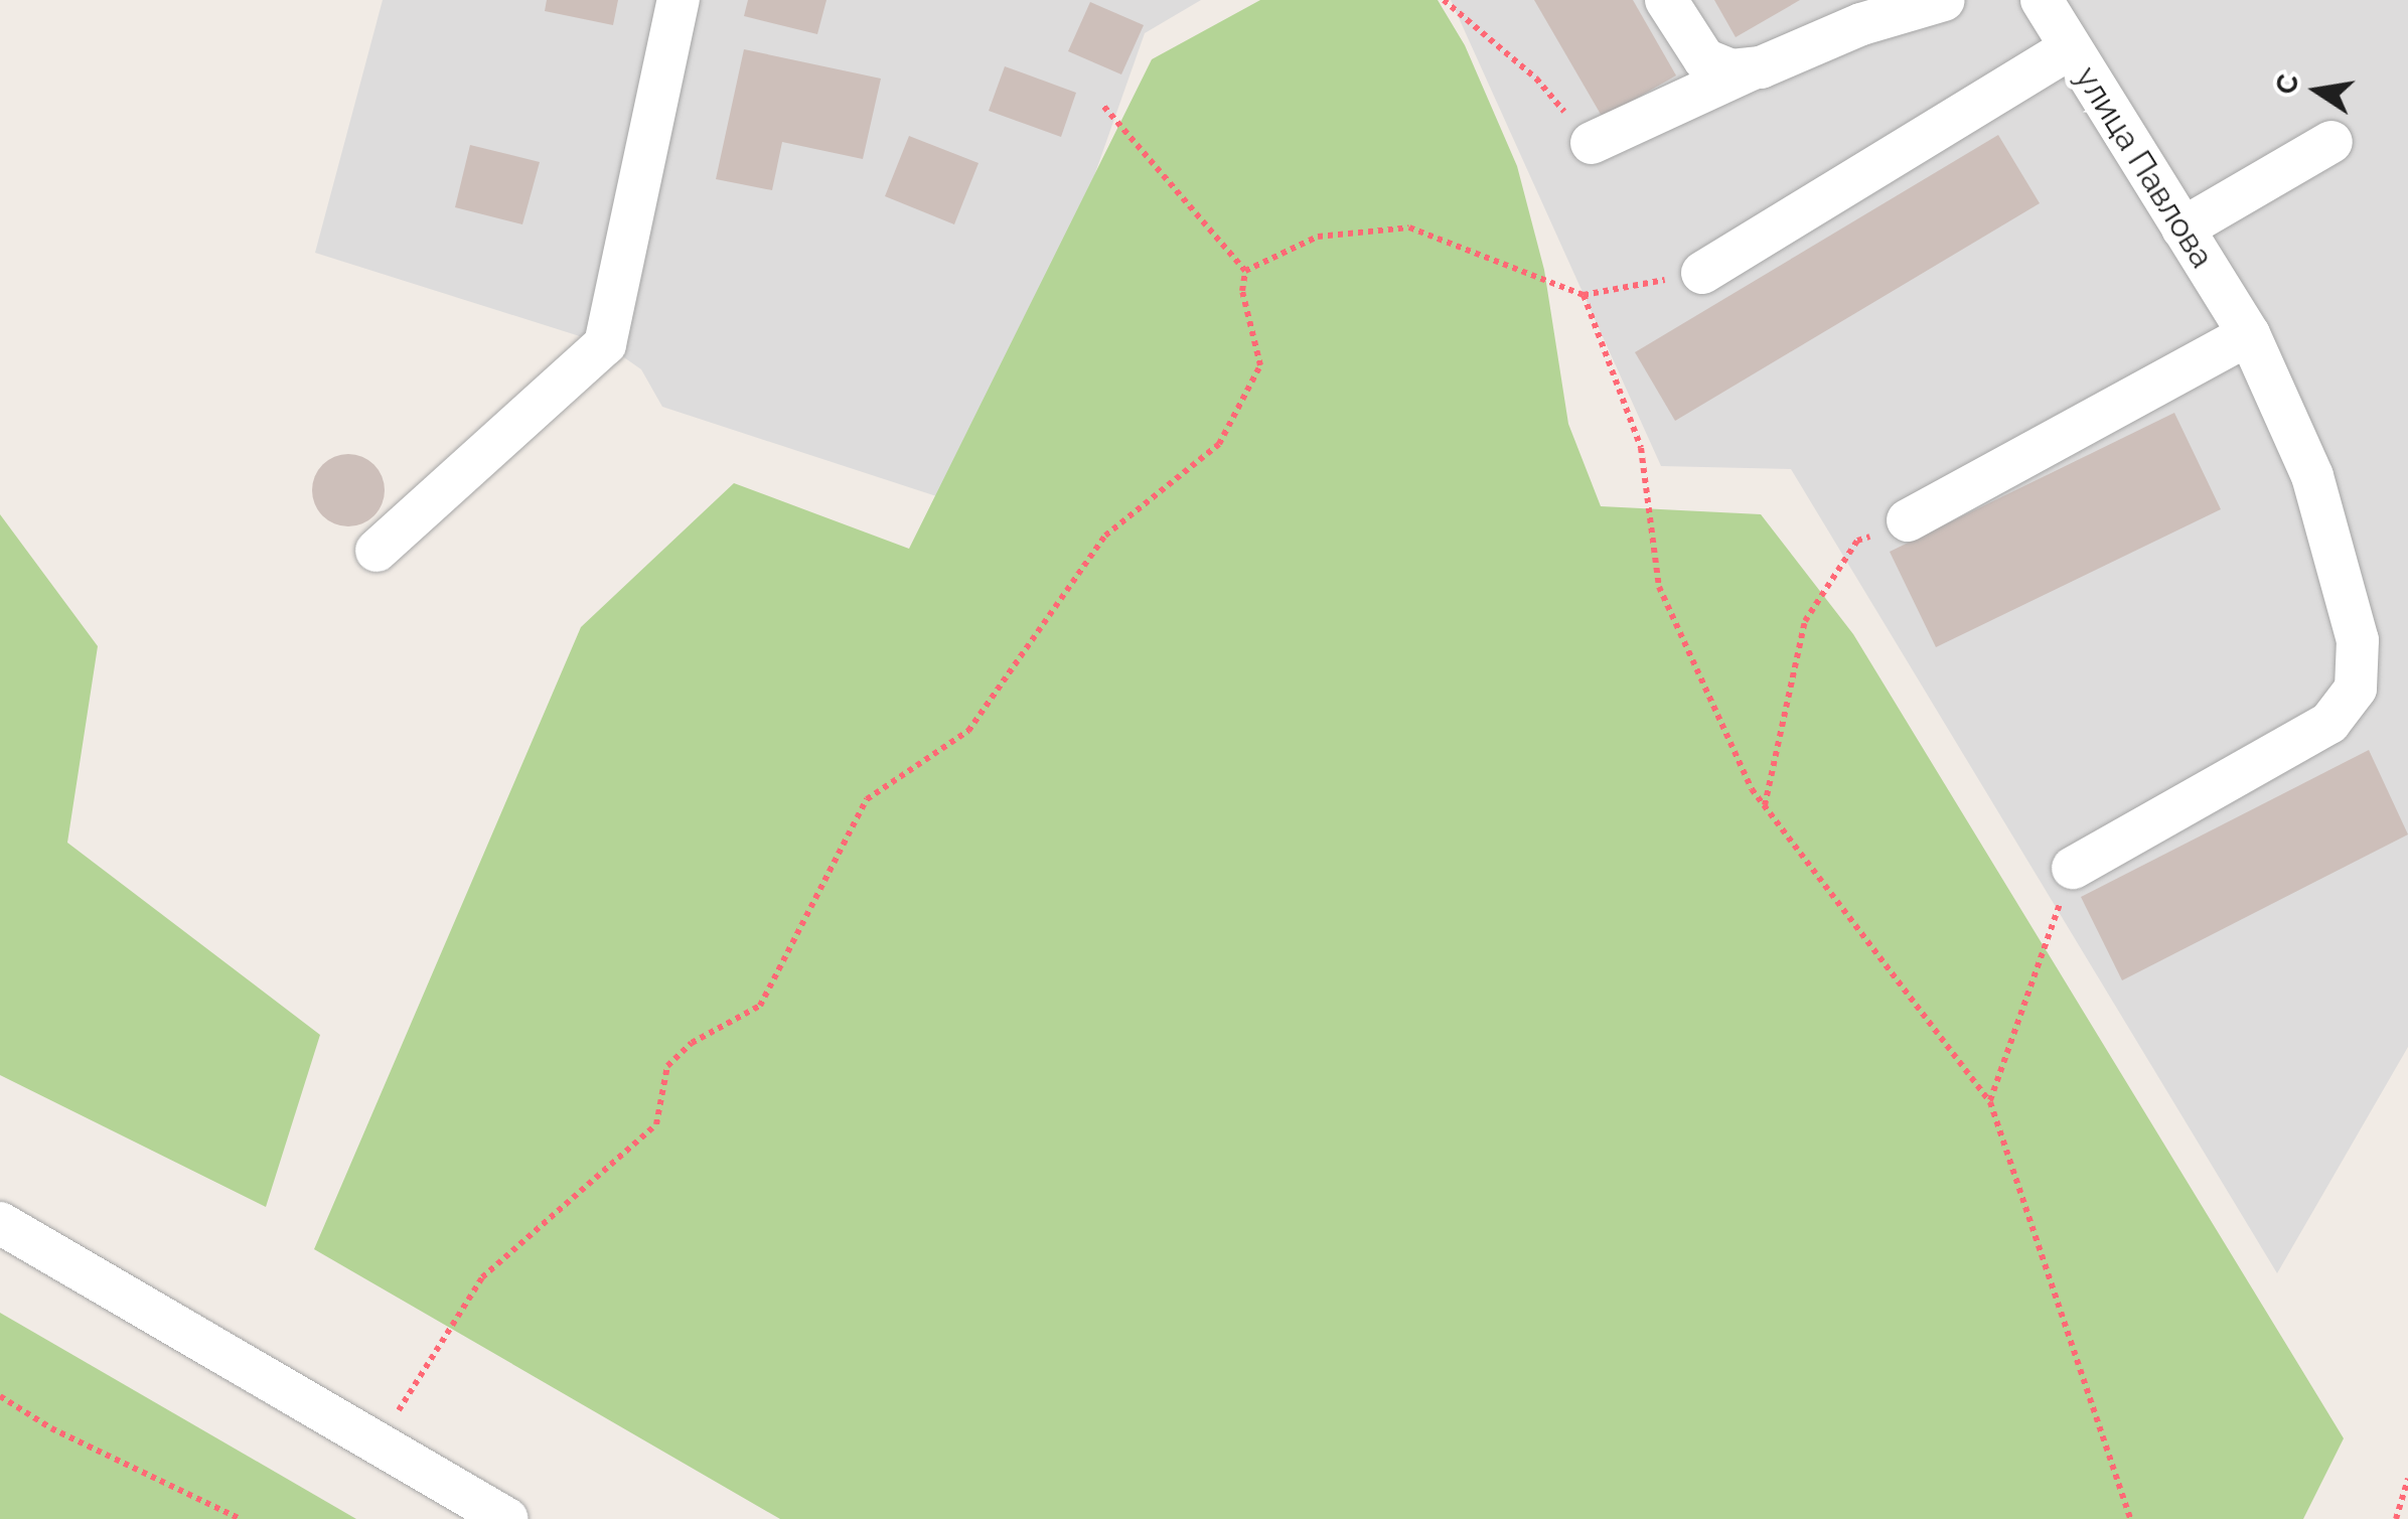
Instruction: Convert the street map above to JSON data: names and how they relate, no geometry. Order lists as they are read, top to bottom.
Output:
{
  "streets": {
    "street": ["улица Павлова"]
  },
  "north": "left"
}
